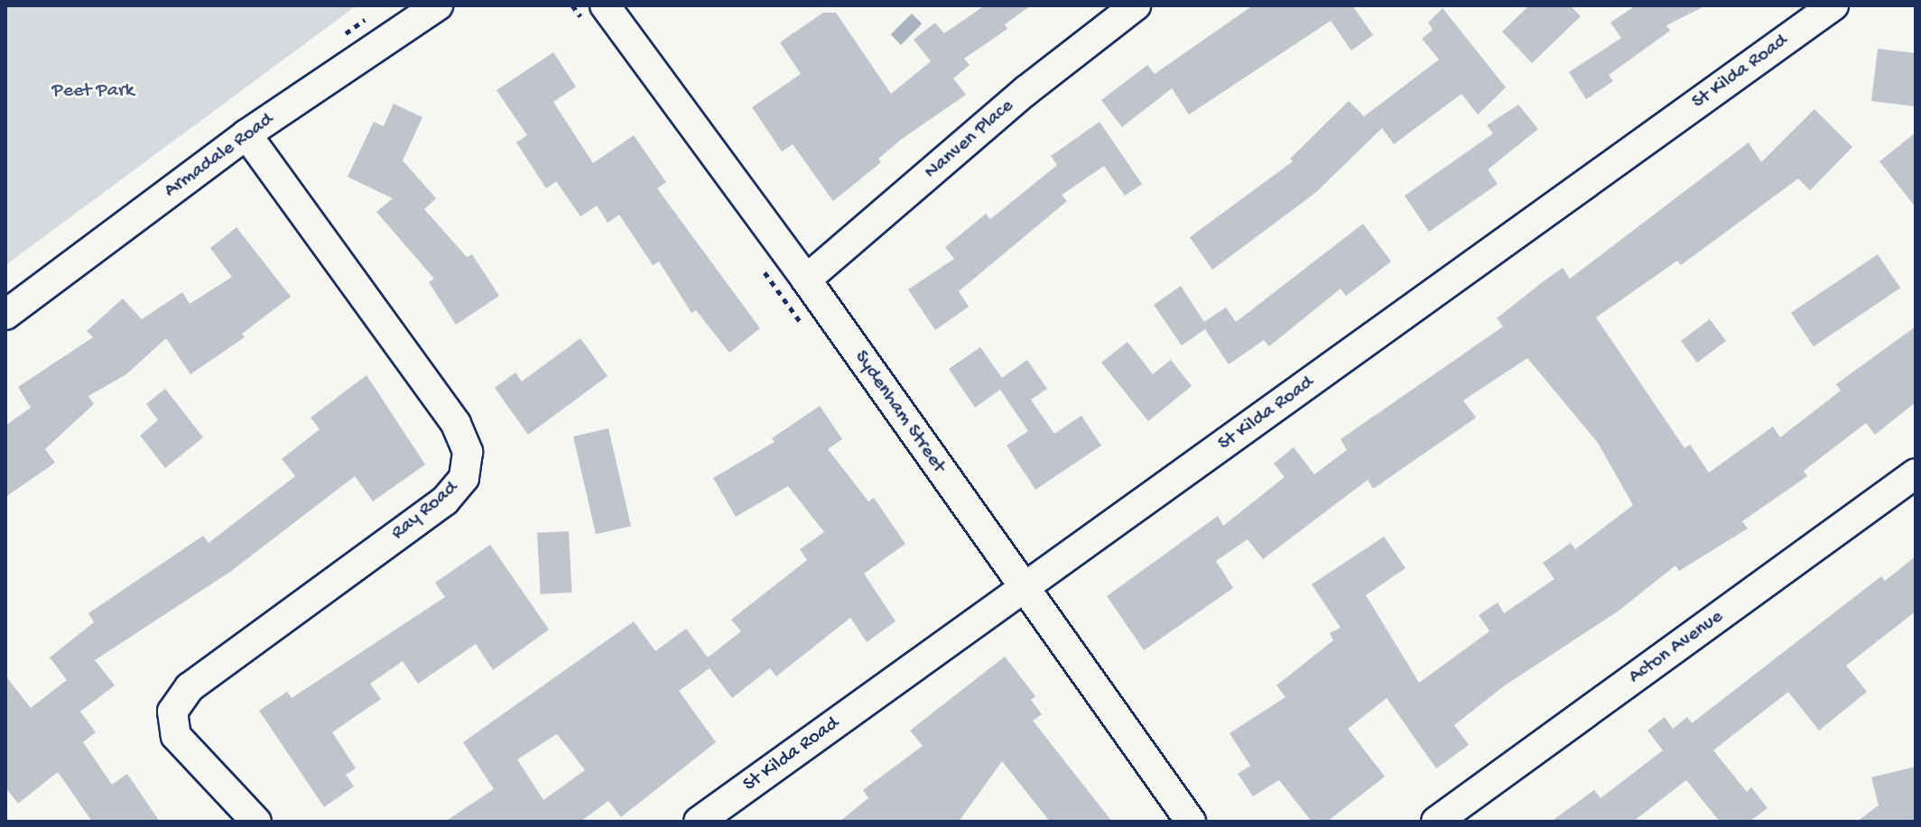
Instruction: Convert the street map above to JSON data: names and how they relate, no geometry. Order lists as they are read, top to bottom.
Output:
{
  "streets": {
    "street": [
      "St Kilda Road",
      "Nanven Place",
      "Armadale Road",
      "Sydenham Street",
      "Ray Road",
      "Acton Avenue"
    ]
  },
  "crossings": [
    ["St Kilda Road", "Sydenham Street"],
    ["Nanven Place", "Sydenham Street"],
    ["Armadale Road", "Ray Road"]
  ],
  "parks": ["Peet Park"]
}
